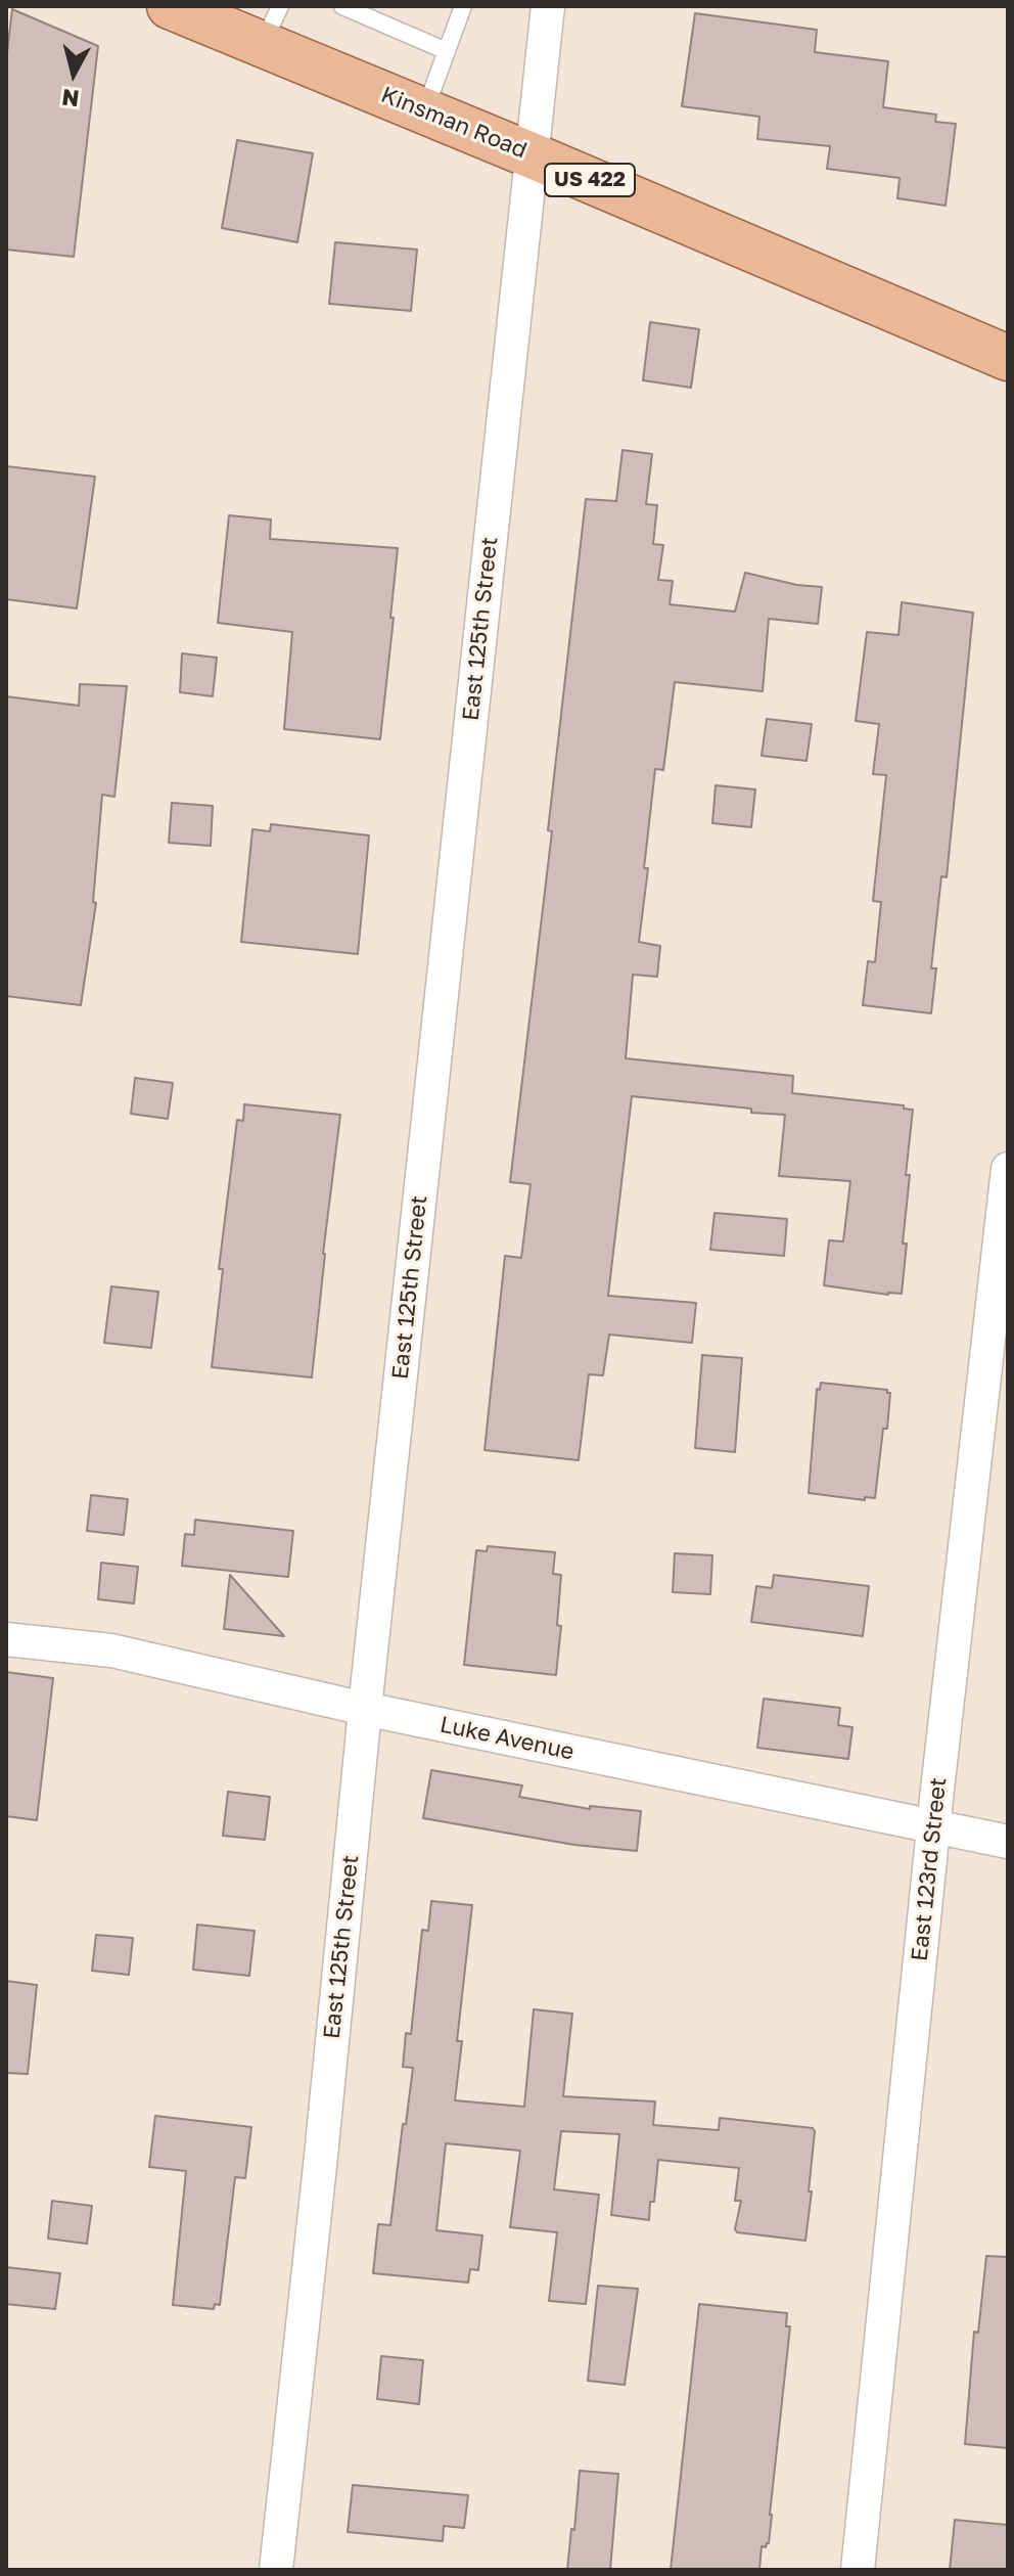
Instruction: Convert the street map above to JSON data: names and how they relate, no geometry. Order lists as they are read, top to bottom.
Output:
{
  "streets": {
    "main road": ["Kinsman Road", "US 422"],
    "street": ["East 125th Street", "Luke Avenue", "East 123rd Street"]
  },
  "crossings": [
    ["Kinsman Road", "East 125th Street"],
    ["East 125th Street", "Luke Avenue"],
    ["Luke Avenue", "East 123rd Street"]
  ],
  "north": "bottom"
}
